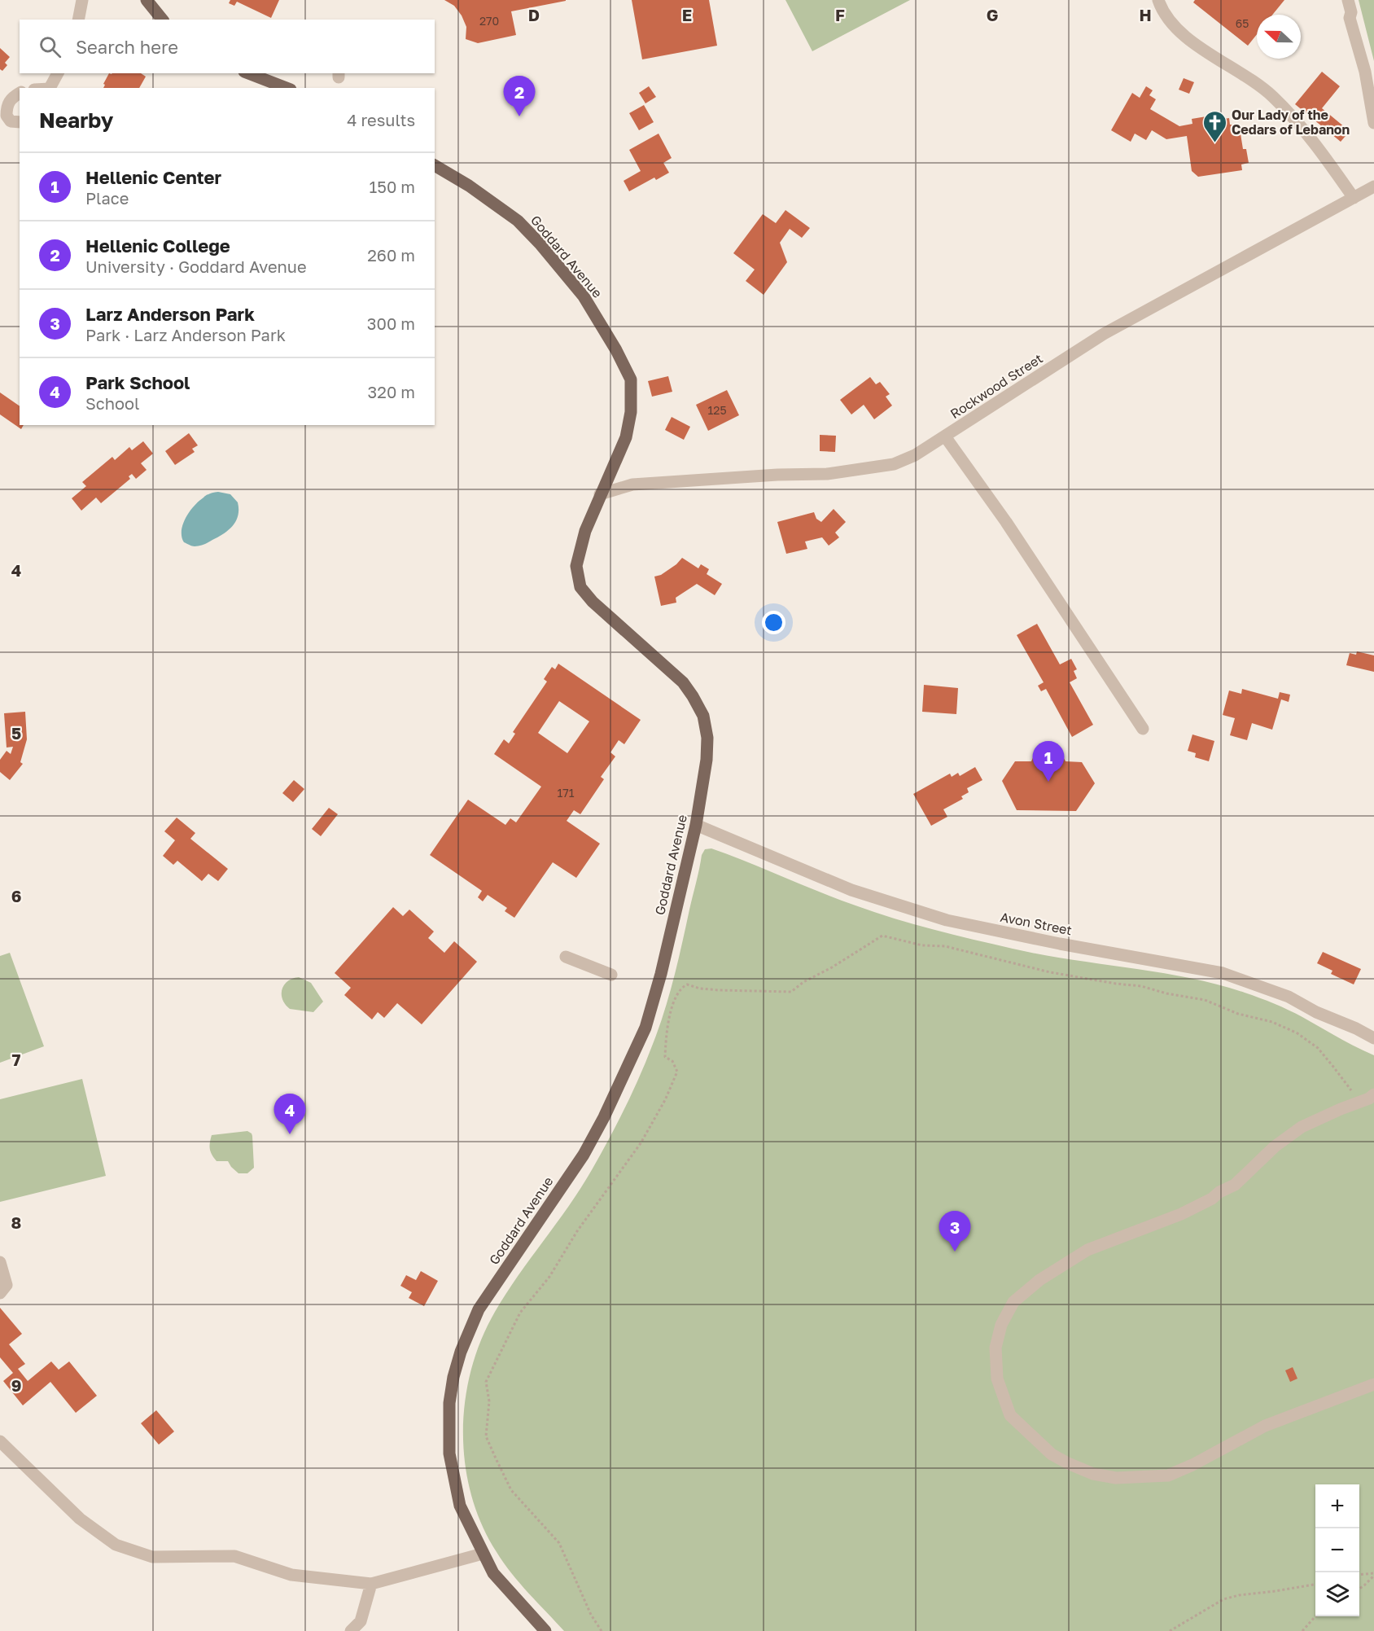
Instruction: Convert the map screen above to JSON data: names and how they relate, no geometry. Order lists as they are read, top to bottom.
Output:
{
  "streets": {
    "main road": ["Goddard Avenue"],
    "street": ["Rockwood Street", "Avon Street"]
  },
  "crossings": [
    ["Goddard Avenue", "Rockwood Street"],
    ["Goddard Avenue", "Avon Street"]
  ],
  "places": {
    "church": ["Our Lady of the Cedars of Lebanon"]
  },
  "house_numbers": [
    "270",
    "65",
    "125",
    "171"
  ],
  "north": "left",
  "page": {
    "search": "Search here",
    "pins": [
      "2",
      "1",
      "4",
      "3"
    ],
    "heading": ["Nearby", "4 results"],
    "list": [
      {
        "mark": "1",
        "name": "Hellenic Center",
        "note": "Place",
        "value": "150 m"
      },
      {
        "mark": "2",
        "name": "Hellenic College",
        "note": "University · Goddard Avenue",
        "value": "260 m"
      },
      {
        "mark": "3",
        "name": "Larz Anderson Park",
        "note": "Park · Larz Anderson Park",
        "value": "300 m"
      },
      {
        "mark": "4",
        "name": "Park School",
        "note": "School",
        "value": "320 m"
      }
    ],
    "map_buttons": ["+", "−"]
  },
  "grid": {
    "columns": [
      "D",
      "E",
      "F",
      "G",
      "H"
    ],
    "rows": [
      "4",
      "5",
      "6",
      "7",
      "8",
      "9"
    ]
  }
}
